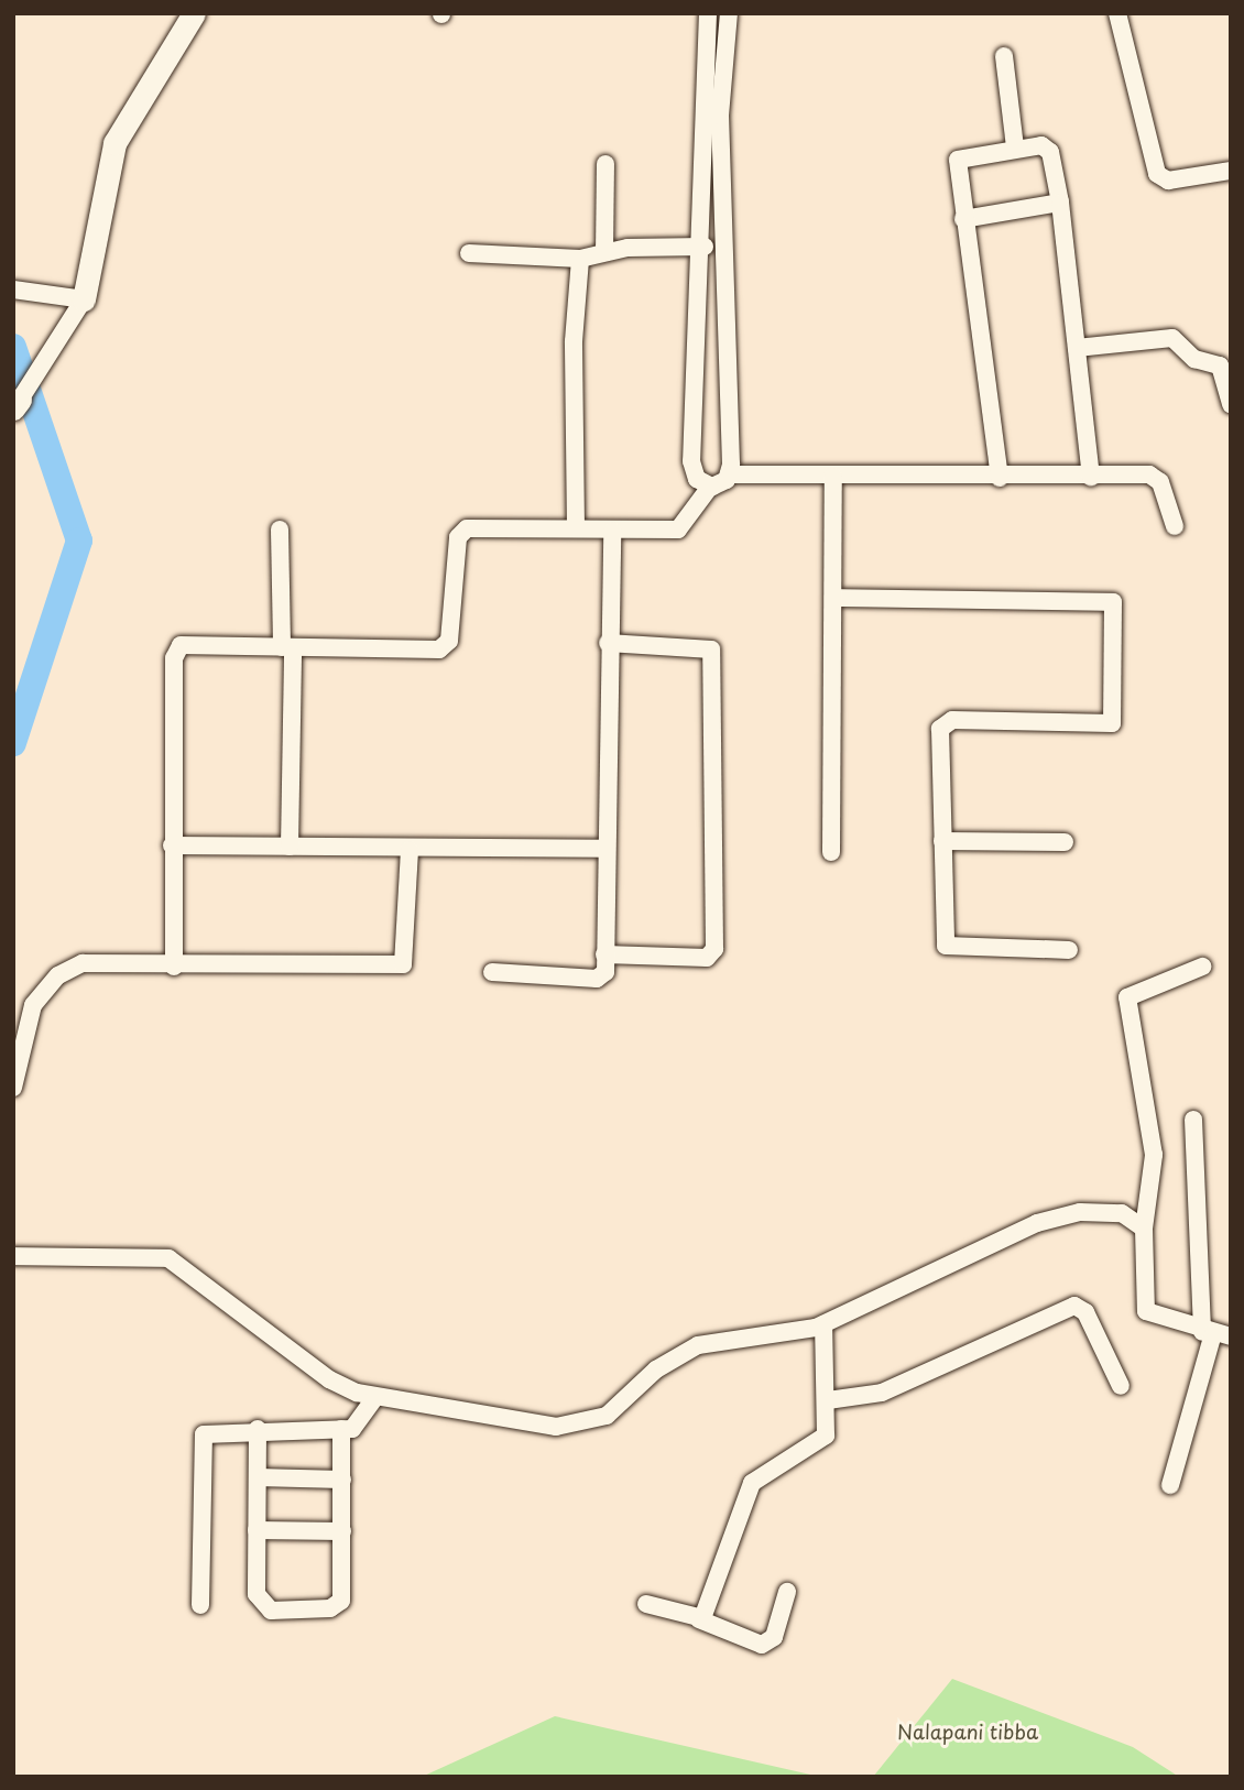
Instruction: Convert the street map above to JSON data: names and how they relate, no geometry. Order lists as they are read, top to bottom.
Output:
{
  "parks": ["Nalapani tibba"]
}
